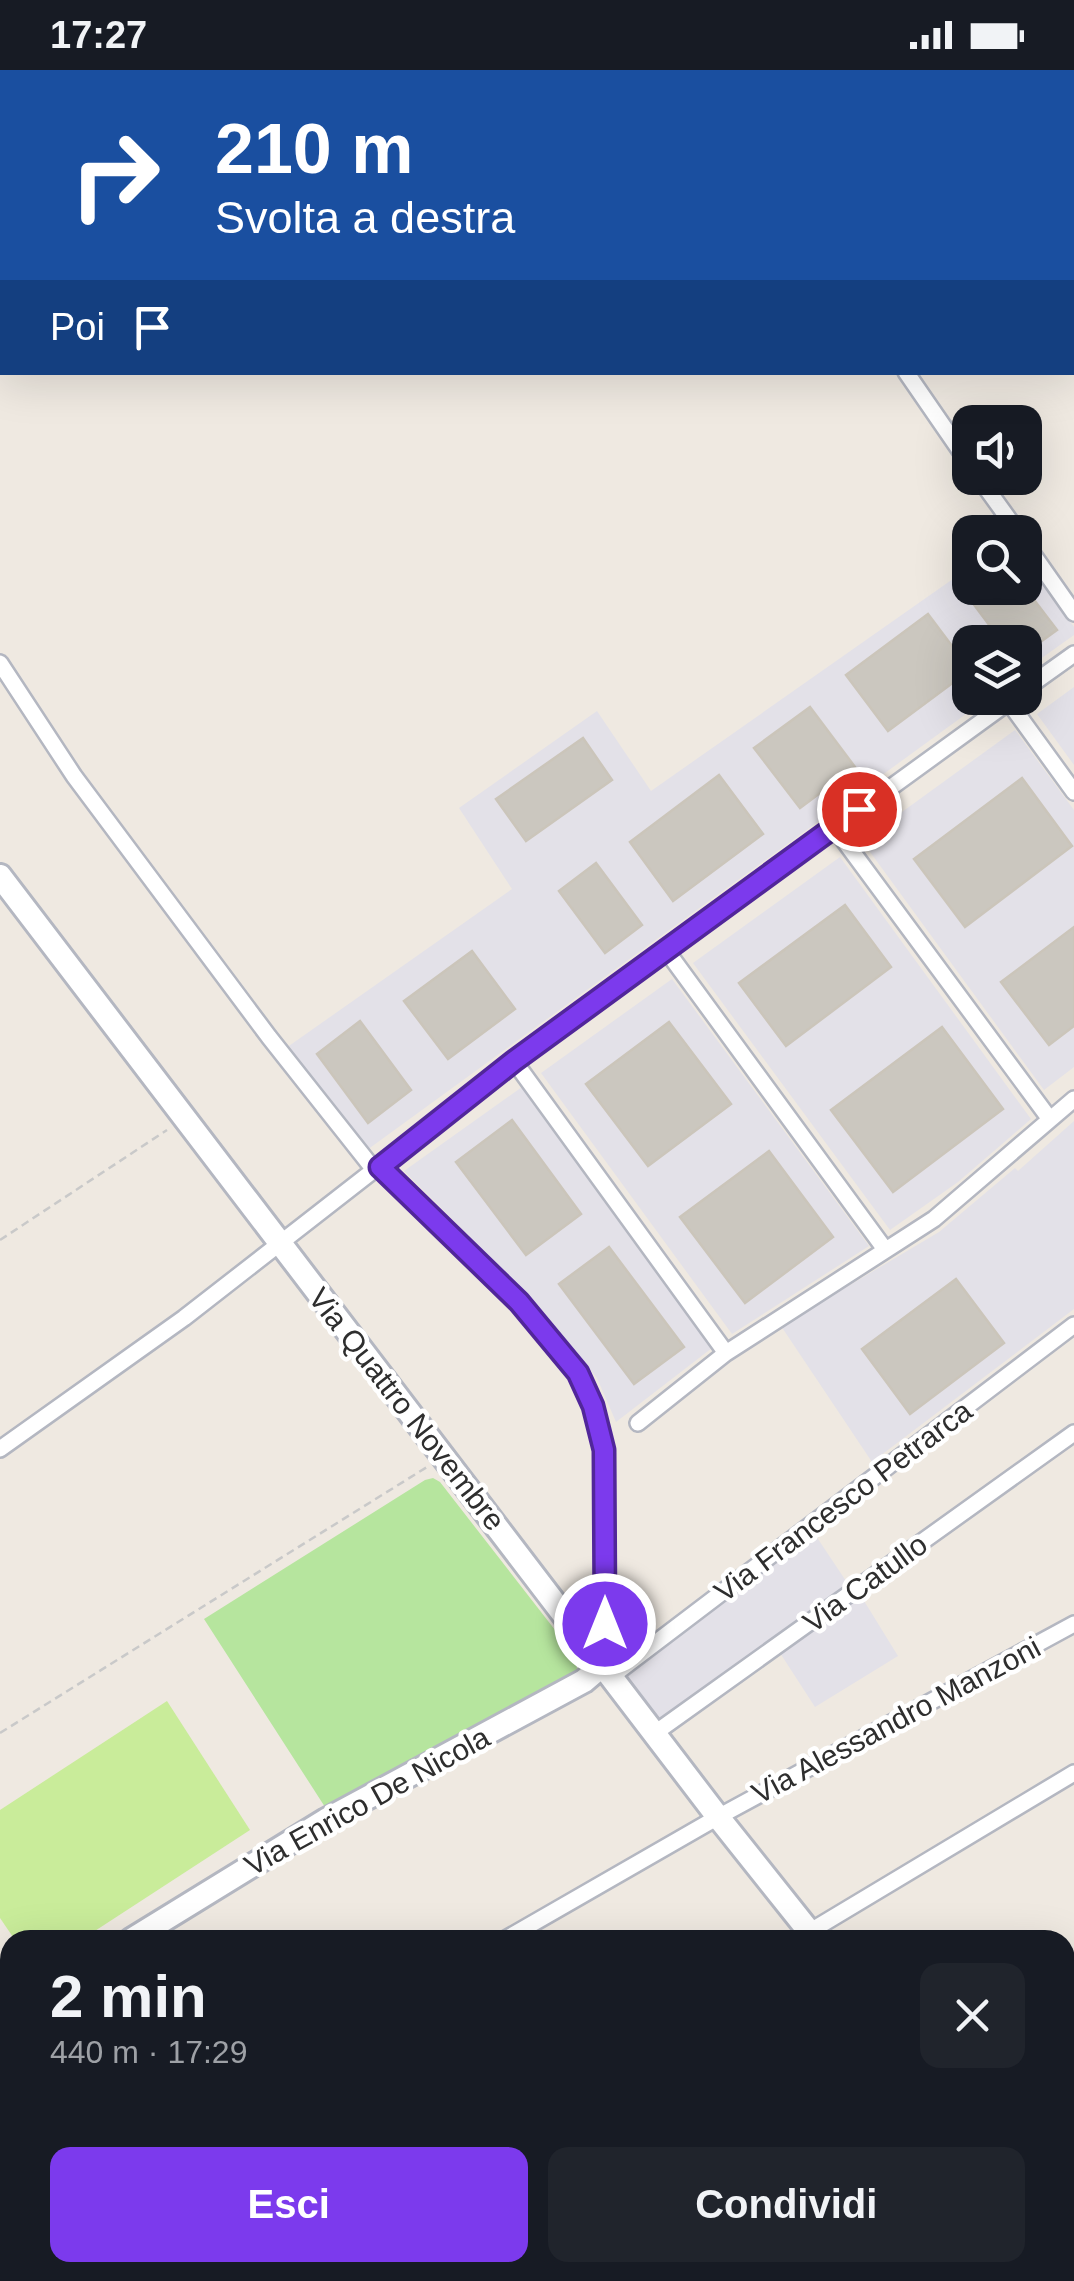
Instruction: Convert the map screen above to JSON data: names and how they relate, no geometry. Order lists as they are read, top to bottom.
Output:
{
  "streets": {
    "street": [
      "Via Quattro Novembre",
      "Via Francesco Petrarca",
      "Via Catullo",
      "Via Alessandro Manzoni",
      "Via Enrico De Nicola"
    ]
  },
  "crossings": [
    ["Via Quattro Novembre", "Via Francesco Petrarca"],
    ["Via Quattro Novembre", "Via Catullo"],
    ["Via Quattro Novembre", "Via Alessandro Manzoni"],
    ["Via Quattro Novembre", "Via Enrico De Nicola"],
    ["Via Francesco Petrarca", "Via Enrico De Nicola"]
  ],
  "page": {
    "status": "17:27",
    "turn": ["210 m", "Svolta a destra"],
    "then": "Poi",
    "heading": ["2 min", "440 m · 17:29"],
    "buttons": ["Esci", "Condividi"]
  }
}
